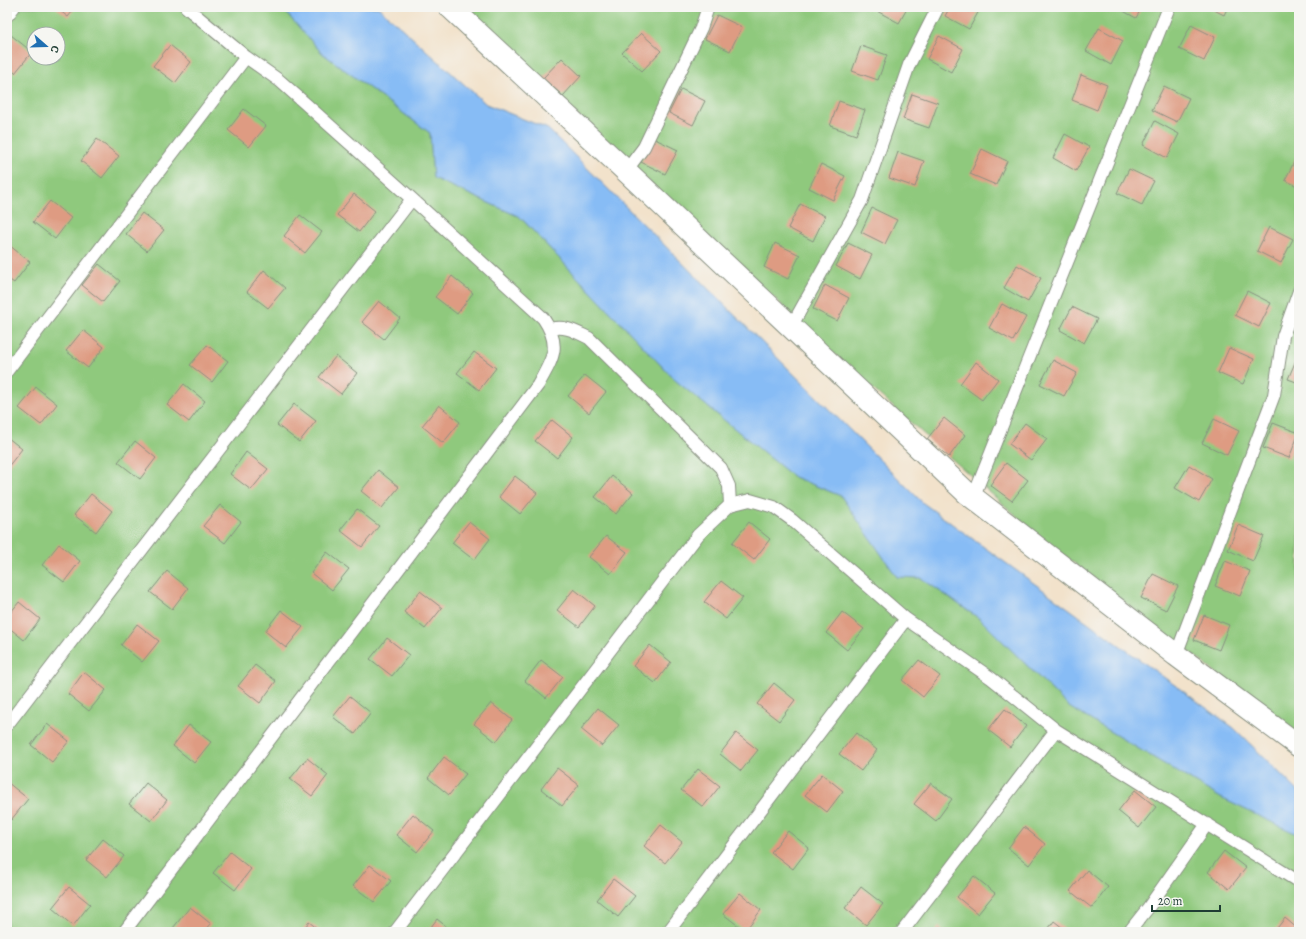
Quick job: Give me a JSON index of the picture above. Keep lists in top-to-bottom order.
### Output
{
  "scale_bar": "20 m",
  "north": "right"
}
